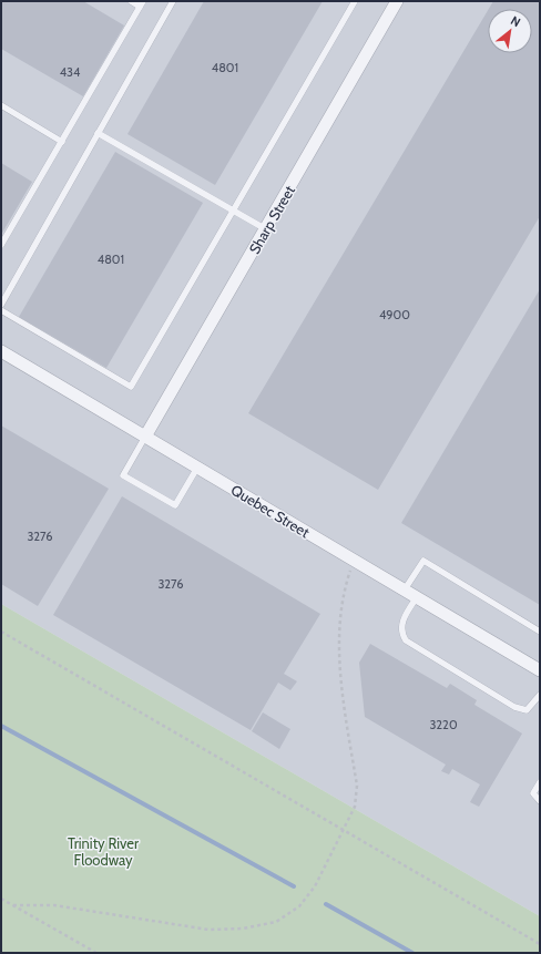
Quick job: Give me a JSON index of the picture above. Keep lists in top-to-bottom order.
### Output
{
  "streets": {
    "street": ["Sharp Street", "Quebec Street"]
  },
  "crossings": [
    ["Sharp Street", "Quebec Street"]
  ],
  "parks": ["Trinity River Floodway"],
  "house_numbers": [
    "4801",
    "434",
    "4801",
    "4900",
    "3276",
    "3276",
    "3220"
  ],
  "north": "top right"
}
